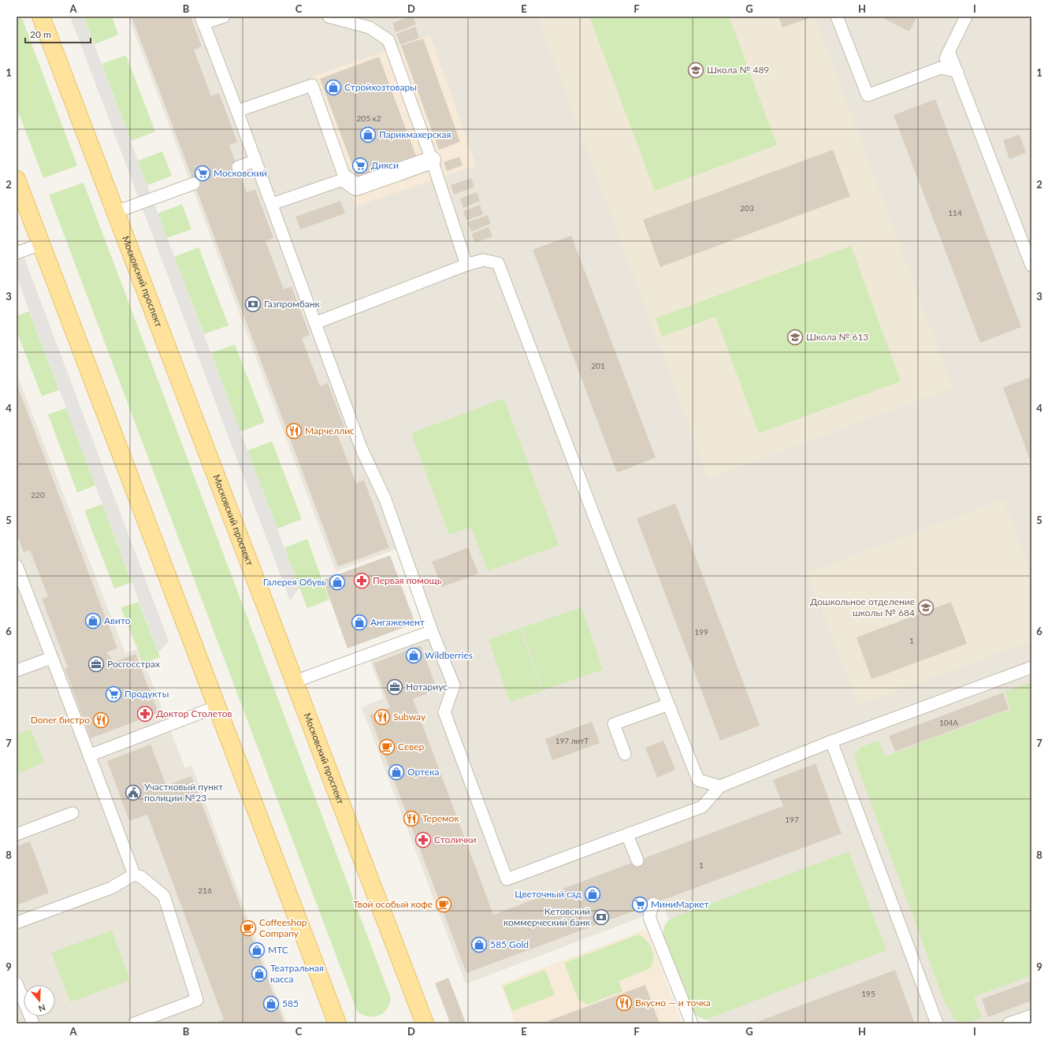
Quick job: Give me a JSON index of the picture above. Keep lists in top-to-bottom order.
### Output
{
  "streets": {
    "main road": ["Московский проспект"]
  },
  "places": {
    "school or university": ["Школа № 489", "Школа № 613", "Дошкольное отделение школы № 684"],
    "shop": [
      "Стройхозтовары",
      "Парикмахерская",
      "Галерея Обувь",
      "Авито",
      "Ангажемент",
      "Wildberries",
      "Ортека",
      "Цветочный сад",
      "585 Gold",
      "МТС",
      "Театральная касса",
      "585"
    ],
    "supermarket": [
      "Дикси",
      "Московский",
      "Продукты",
      "МиниМаркет"
    ],
    "bank": ["Газпромбанк", "Кетовский коммерческий банк"],
    "restaurant": [
      "Марчеллис",
      "Subway",
      "Doner бистро",
      "Теремок",
      "Вкусно — и точка"
    ],
    "pharmacy": ["Первая помощь", "Доктор Столетов", "Столички"],
    "office": ["Росгосстрах", "Нотариус"],
    "cafe": ["Север", "Твой особый кофе", "Coffeeshop Company"],
    "public building": ["Участковый пункт полиции №23"]
  },
  "house_numbers": [
    "205 к2",
    "203",
    "114",
    "201",
    "220",
    "199",
    "1",
    "104А",
    "197 литТ",
    "197",
    "1",
    "216",
    "195"
  ],
  "scale_bar": "20 m",
  "north": "bottom",
  "grid": {
    "columns": [
      "A",
      "B",
      "C",
      "D",
      "E",
      "F",
      "G",
      "H",
      "I"
    ],
    "rows": [
      "1",
      "2",
      "3",
      "4",
      "5",
      "6",
      "7",
      "8",
      "9"
    ]
  }
}
